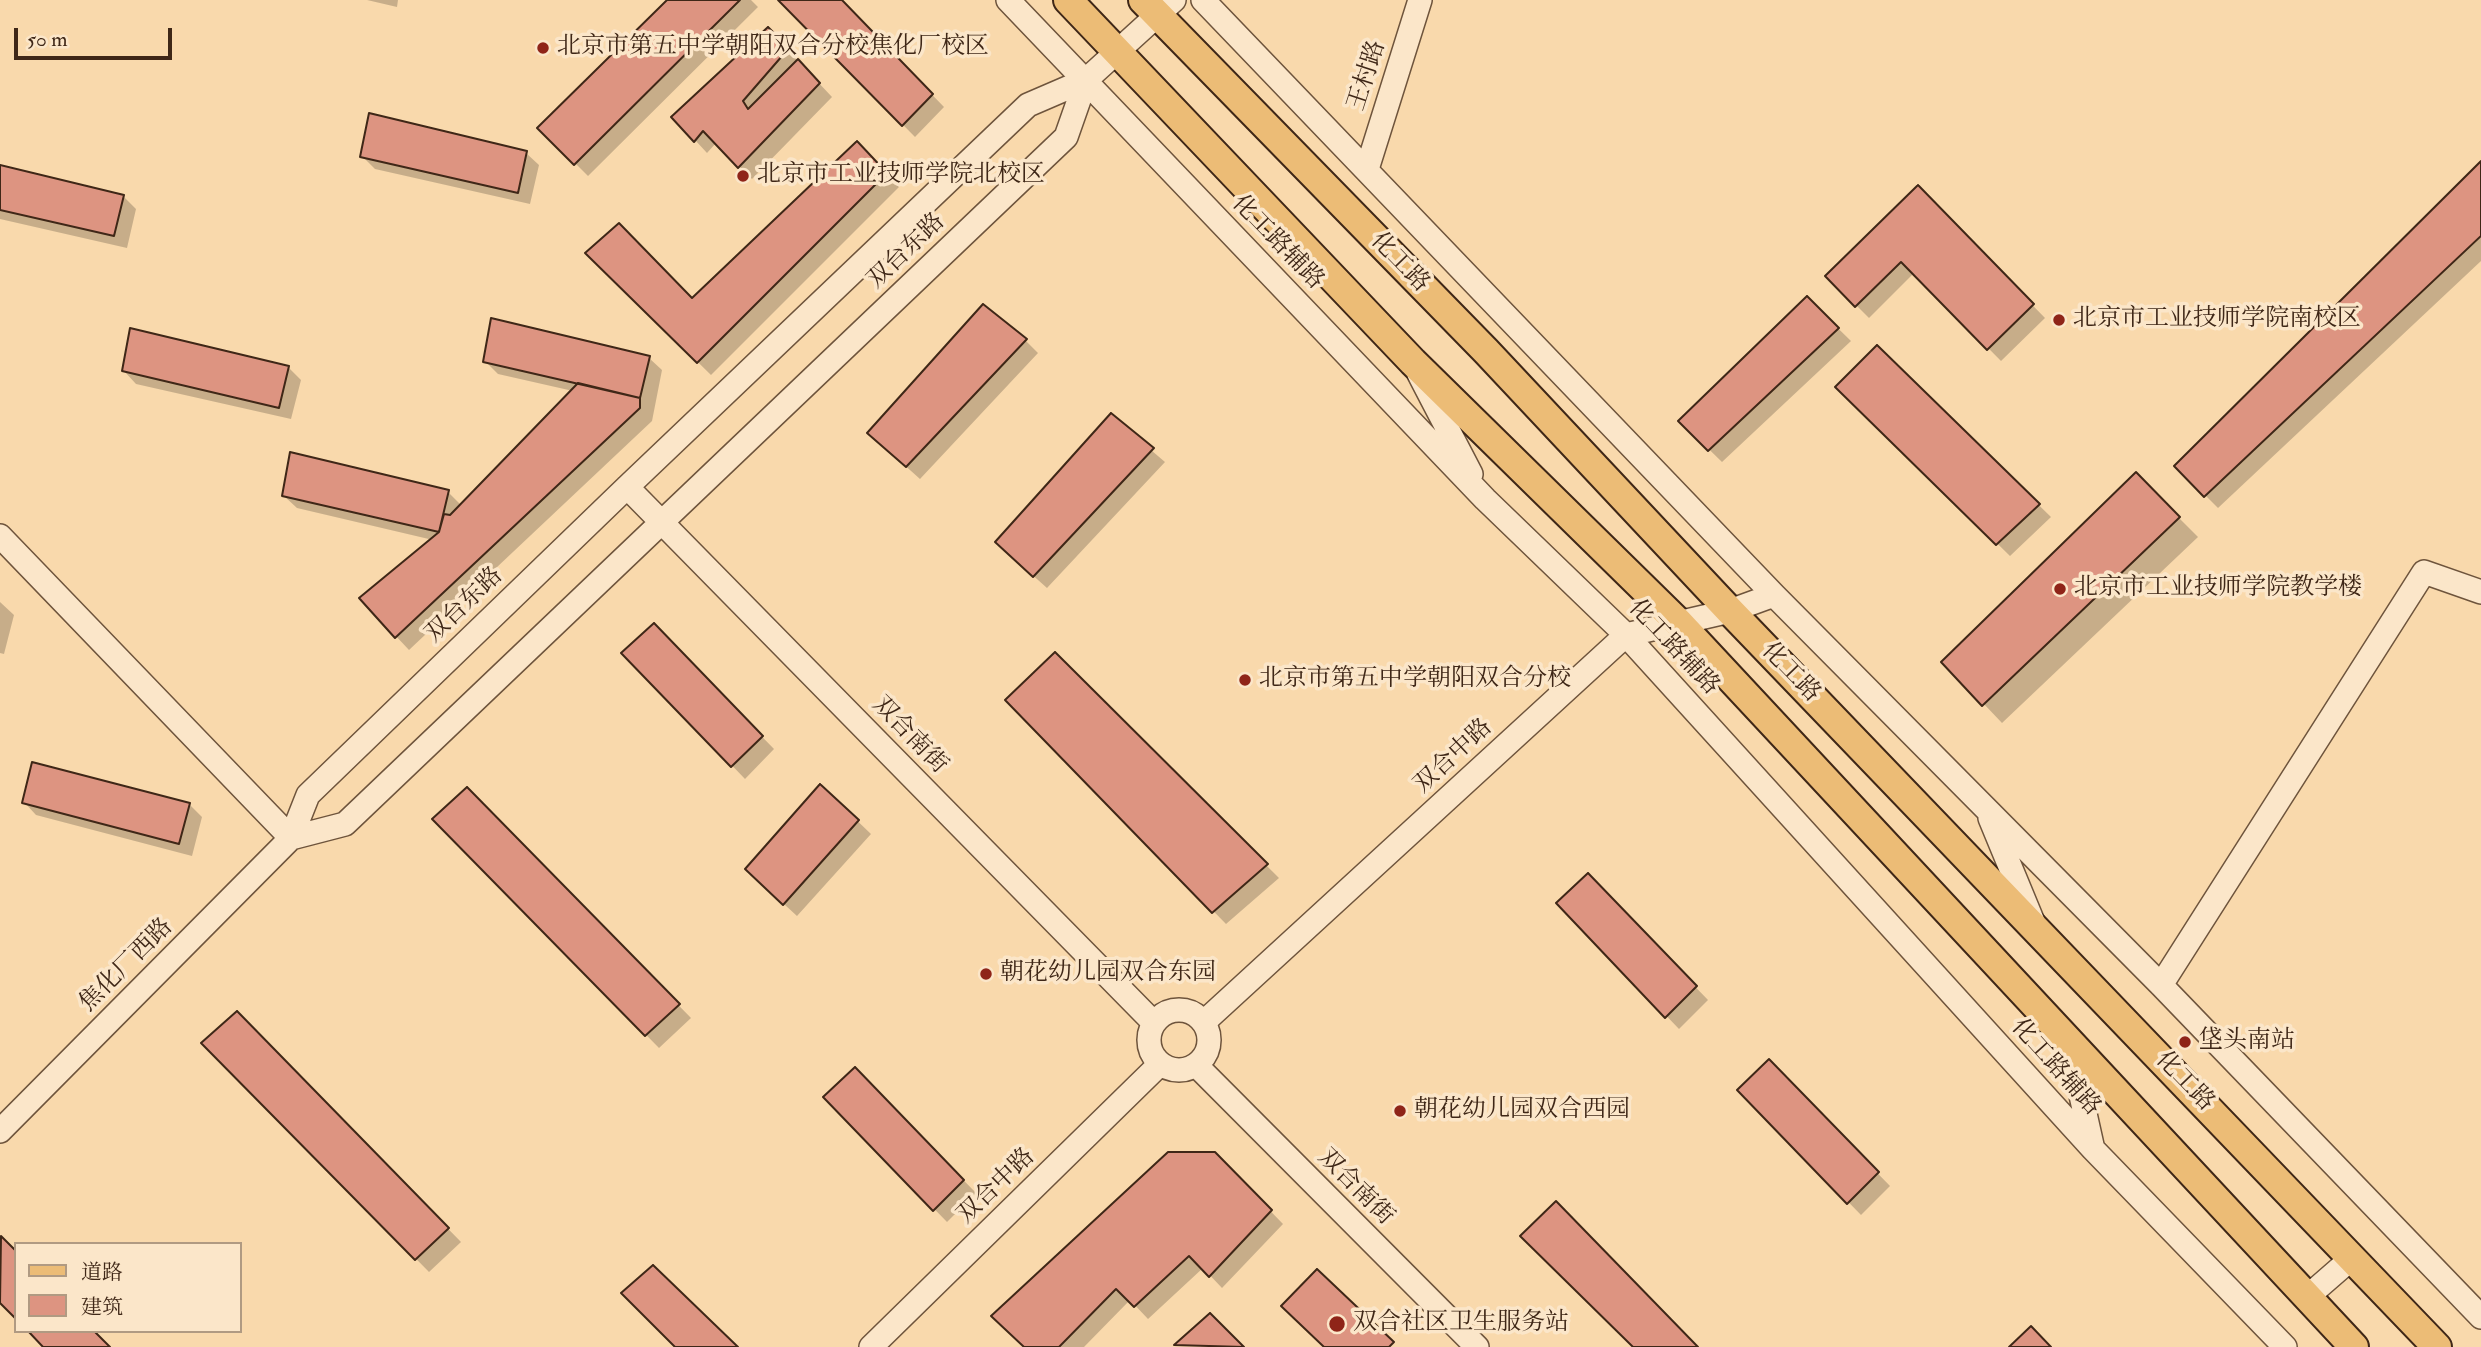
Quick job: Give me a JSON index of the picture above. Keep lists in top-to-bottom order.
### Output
{
  "streets": {
    "main road": ["化工路"],
    "street": [
      "王村路",
      "化工路辅路",
      "双台东路",
      "双合南街",
      "双合中路",
      "焦化厂西路"
    ]
  },
  "crossings": [
    ["化工路辅路", "双台东路"],
    ["化工路辅路", "双合中路"],
    ["双台东路", "双合南街"],
    ["双台东路", "焦化厂西路"],
    ["化工路", "双合中路"],
    ["双合南街", "双合中路"]
  ],
  "places": [
    "北京市第五中学朝阳双合分校焦化厂校区",
    "北京市工业技师学院北校区",
    "北京市工业技师学院南校区",
    "北京市工业技师学院教学楼",
    "北京市第五中学朝阳双合分校",
    "朝花幼儿园双合东园",
    "垡头南站",
    "朝花幼儿园双合西园",
    "双合社区卫生服务站"
  ],
  "legend": ["道路", "建筑"],
  "scale_bar": "50 m"
}
